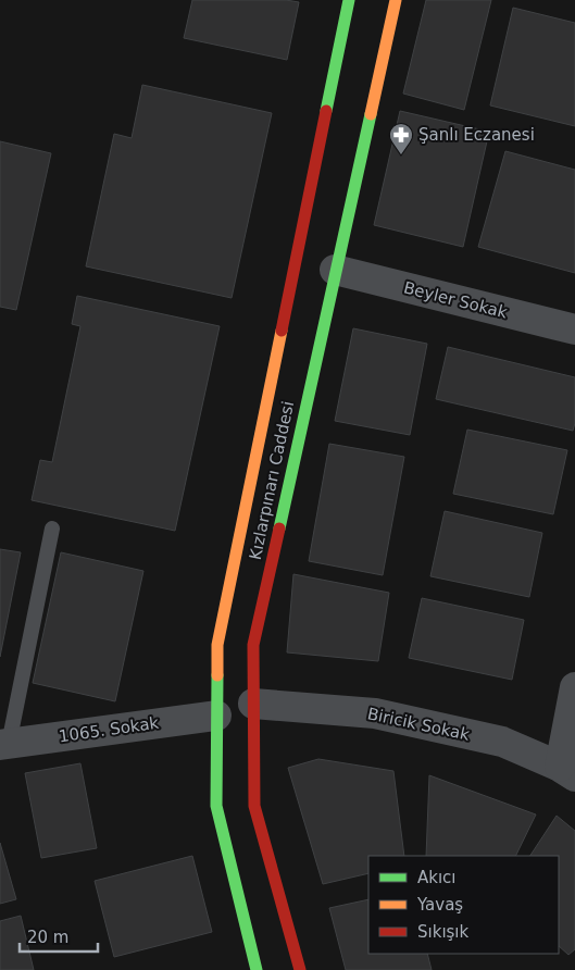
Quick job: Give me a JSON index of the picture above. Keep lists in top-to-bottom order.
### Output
{
  "streets": {
    "main road": ["Kızlarpınarı Caddesi"],
    "street": ["Beyler Sokak", "Biricik Sokak", "1065. Sokak"]
  },
  "crossings": [
    ["Beyler Sokak", "Kızlarpınarı Caddesi"],
    ["Kızlarpınarı Caddesi", "Biricik Sokak"],
    ["Kızlarpınarı Caddesi", "1065. Sokak"]
  ],
  "places": {
    "pharmacy": ["Şanlı Eczanesi"]
  },
  "legend": ["Akıcı", "Yavaş", "Sıkışık"],
  "scale_bar": "20 m"
}
